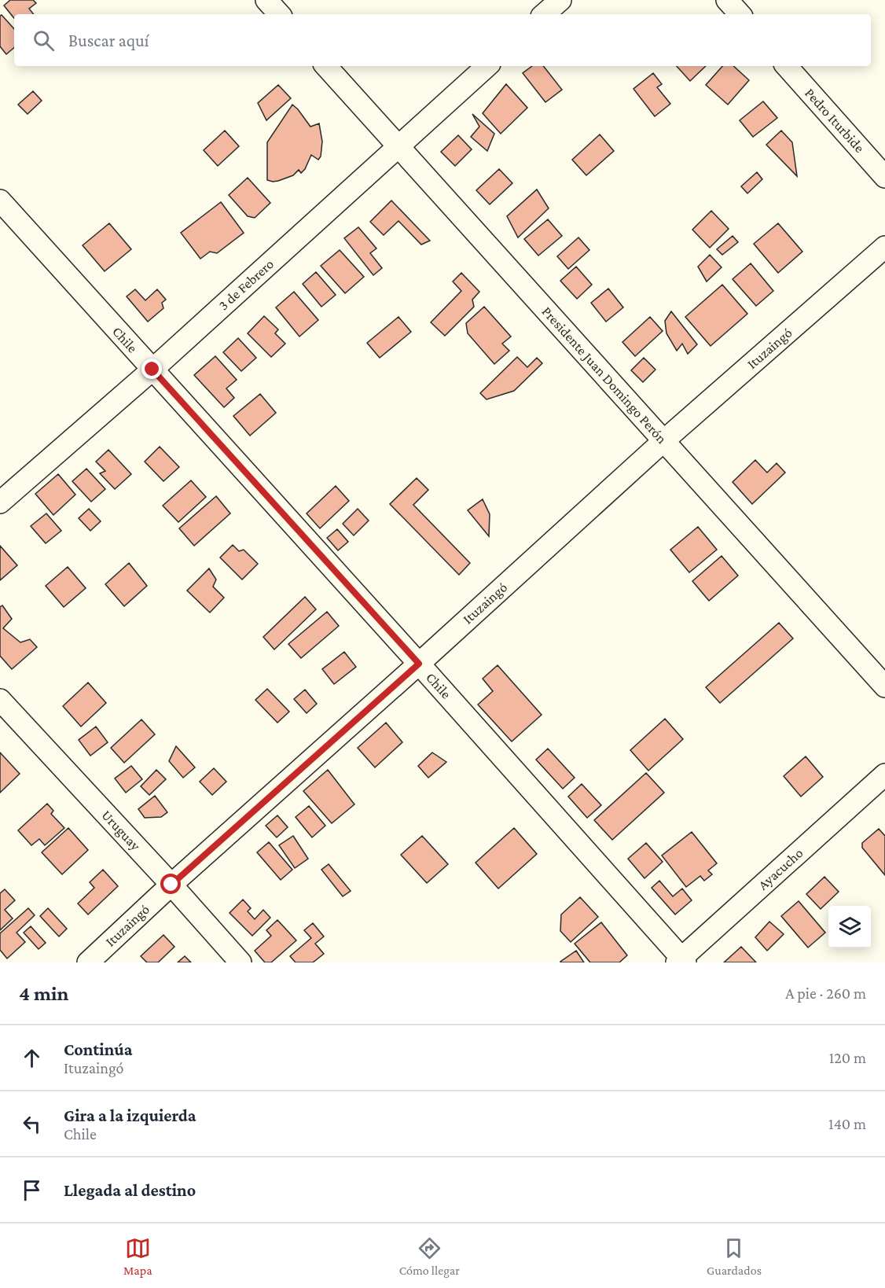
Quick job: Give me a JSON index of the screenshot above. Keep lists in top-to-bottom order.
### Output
{
  "streets": {
    "street": [
      "Pedro Iturbide",
      "3 de Febrero",
      "Chile",
      "Ituzaingó",
      "Presidente Juan Domingo Perón",
      "Uruguay",
      "Ayacucho"
    ]
  },
  "crossings": [
    ["3 de Febrero", "Chile"],
    ["3 de Febrero", "Presidente Juan Domingo Perón"],
    ["Chile", "Ituzaingó"],
    ["Chile", "Ayacucho"],
    ["Ituzaingó", "Presidente Juan Domingo Perón"],
    ["Ituzaingó", "Uruguay"]
  ],
  "page": {
    "search": "Buscar aquí",
    "heading": ["4 min", "A pie · 260 m"],
    "list": [
      ["Continúa", "Ituzaingó", "120 m"],
      ["Gira a la izquierda", "Chile", "140 m"],
      "Llegada al destino"
    ],
    "nav": ["Mapa", "Cómo llegar", "Guardados"]
  }
}
